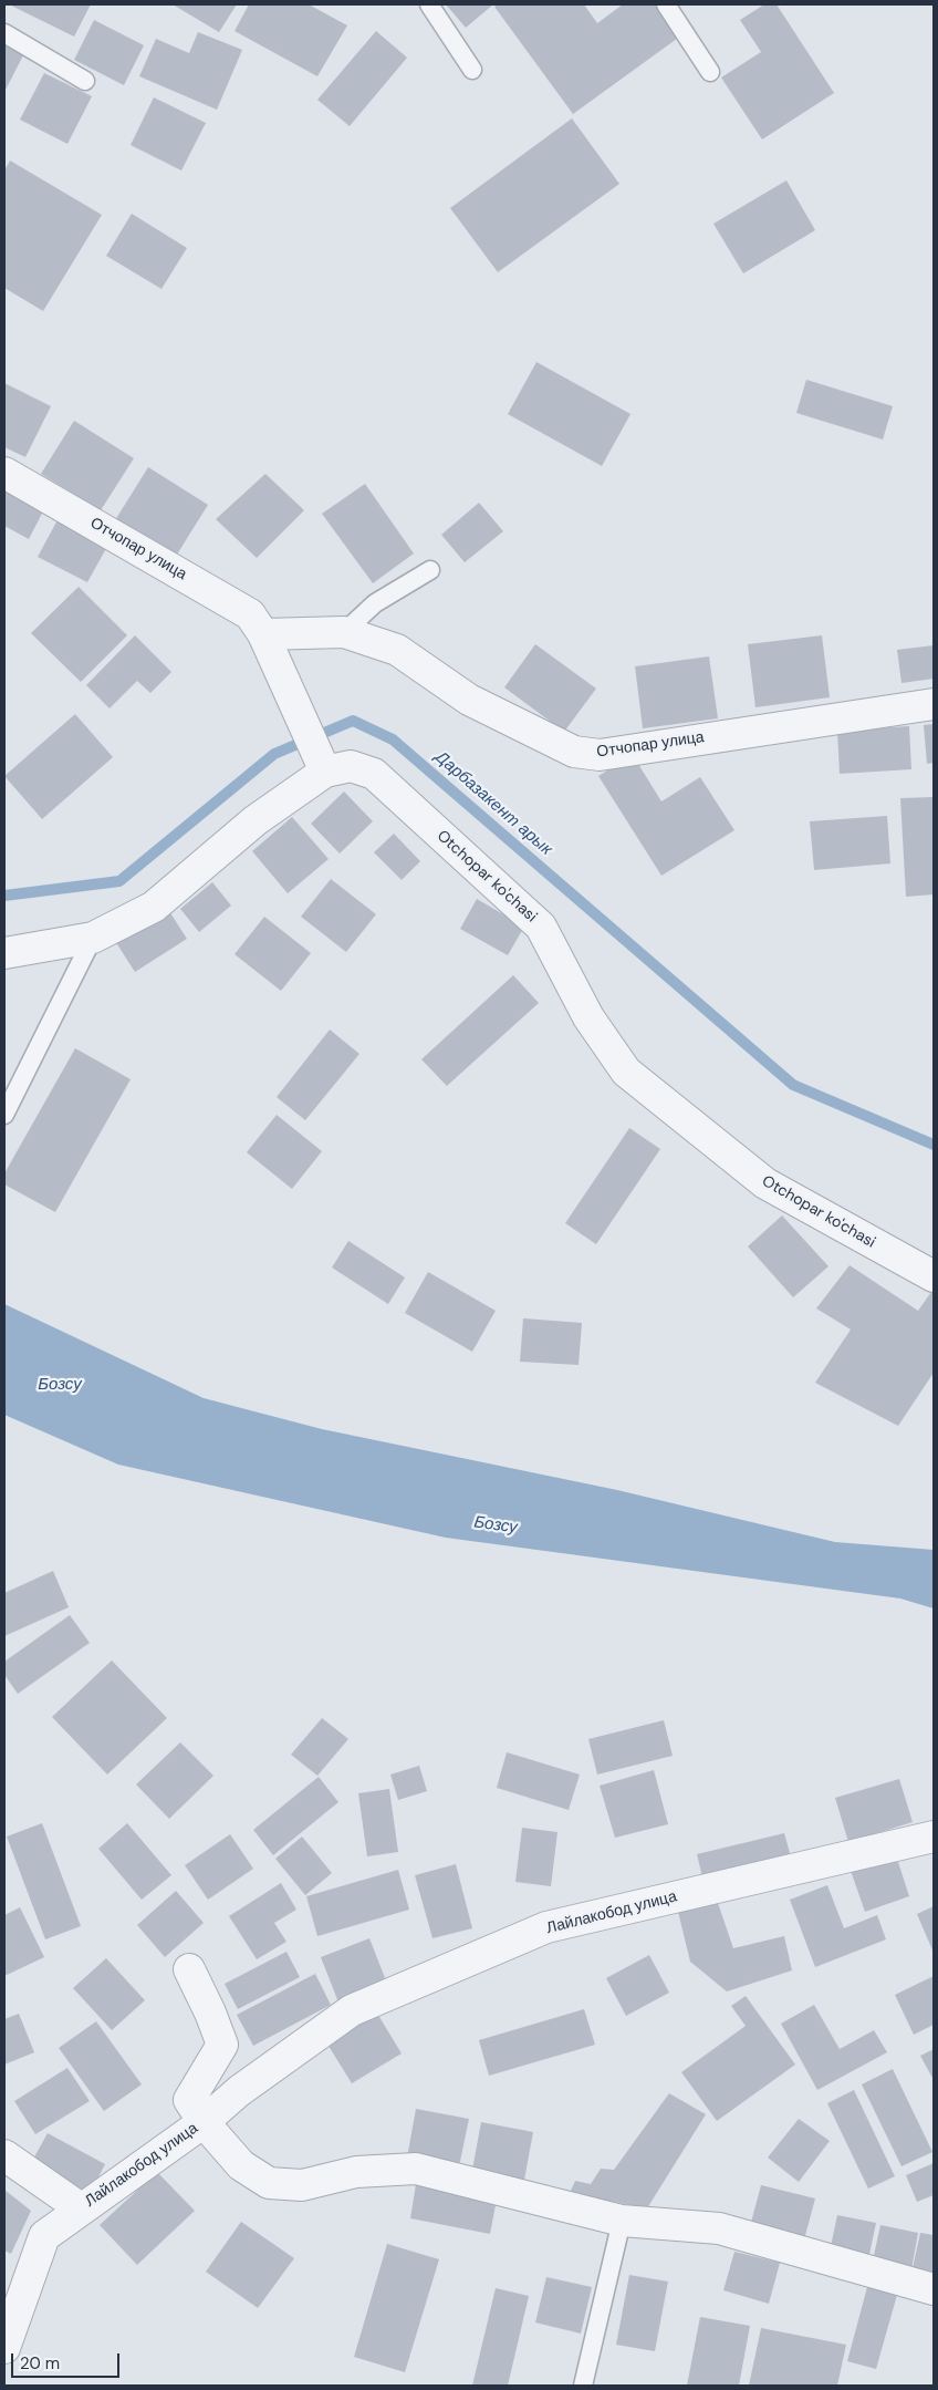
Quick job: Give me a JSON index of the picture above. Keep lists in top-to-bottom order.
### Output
{
  "streets": {
    "street": ["Отчопар улица", "Otchopar ko'chasi", "Лайлакобод улица"]
  },
  "crossings": [
    ["Отчопар улица", "Otchopar ko'chasi"]
  ],
  "water": ["Дарбазакент арык", "Бозсу"],
  "scale_bar": "20 m"
}
